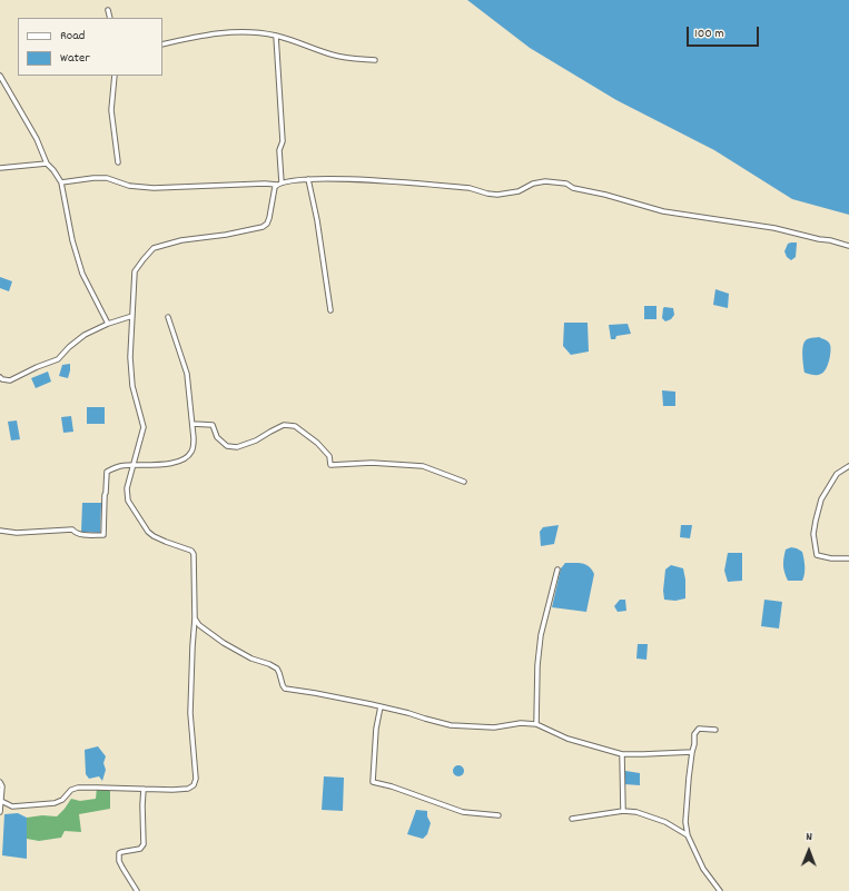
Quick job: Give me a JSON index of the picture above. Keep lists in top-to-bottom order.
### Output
{
  "legend": ["Road", "Water"],
  "scale_bar": "100 m",
  "north": "top"
}
